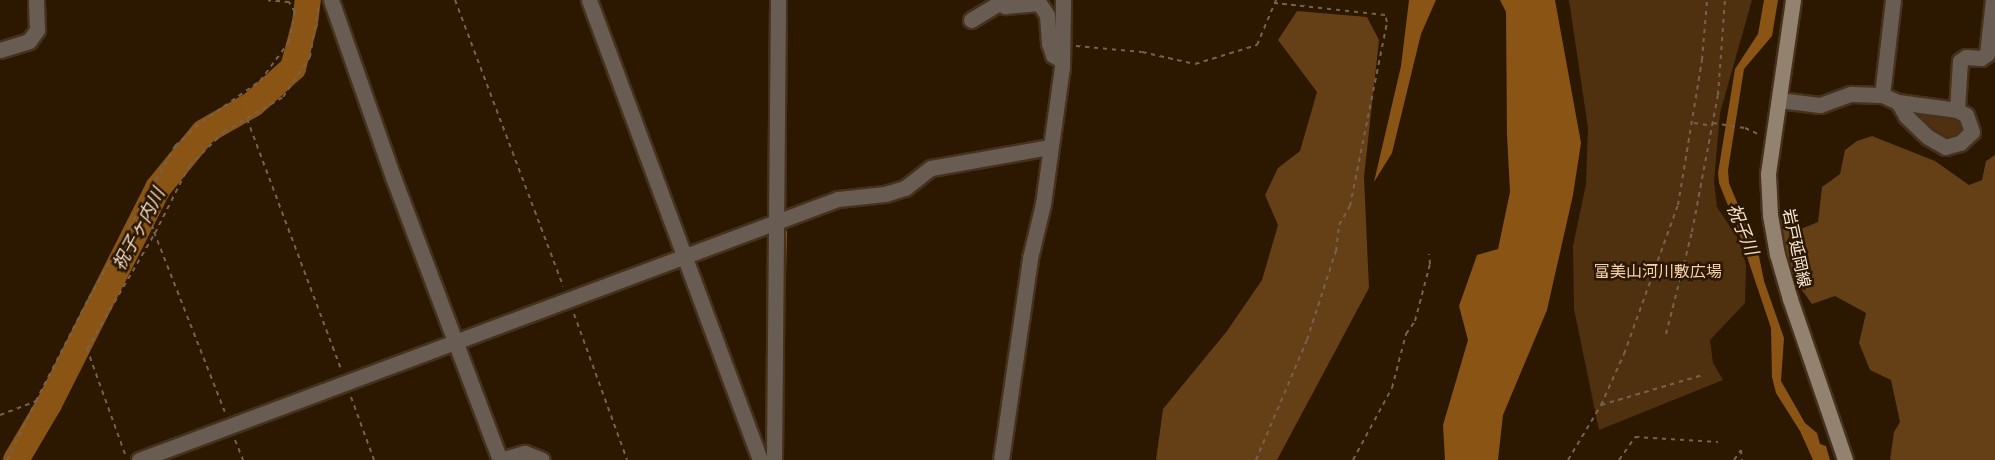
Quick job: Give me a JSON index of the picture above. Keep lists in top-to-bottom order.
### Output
{
  "streets": {
    "main road": ["岩戸延岡線"]
  },
  "water": ["祝子ヶ内川", "祝子川"],
  "parks": ["富美山河川敷広場"]
}
